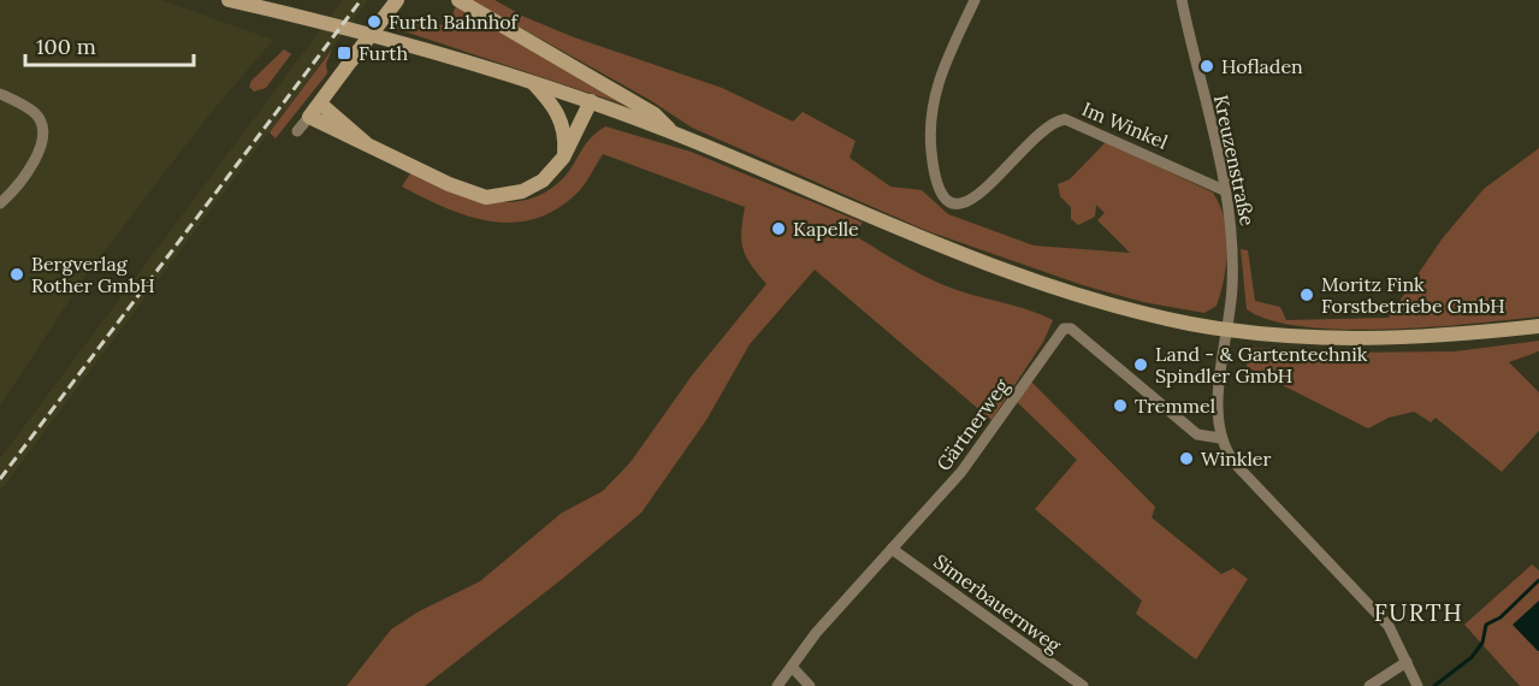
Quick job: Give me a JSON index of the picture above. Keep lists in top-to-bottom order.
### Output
{
  "streets": {
    "street": [
      "Im Winkel",
      "Kreuzenstraße",
      "Gärtnerweg",
      "Simerbauernweg"
    ]
  },
  "crossings": [
    ["Im Winkel", "Kreuzenstraße"],
    ["Kreuzenstraße", "Gärtnerweg"],
    ["Gärtnerweg", "Simerbauernweg"]
  ],
  "districts": ["FURTH"],
  "places": {
    "other": [
      "Furth Bahnhof",
      "Hofladen",
      "Kapelle",
      "Bergverlag Rother GmbH",
      "Moritz Fink Forstbetriebe GmbH",
      "Land - & Gartentechnik Spindler GmbH",
      "Tremmel",
      "Winkler"
    ],
    "transit": ["Furth"]
  },
  "scale_bar": "100 m"
}
